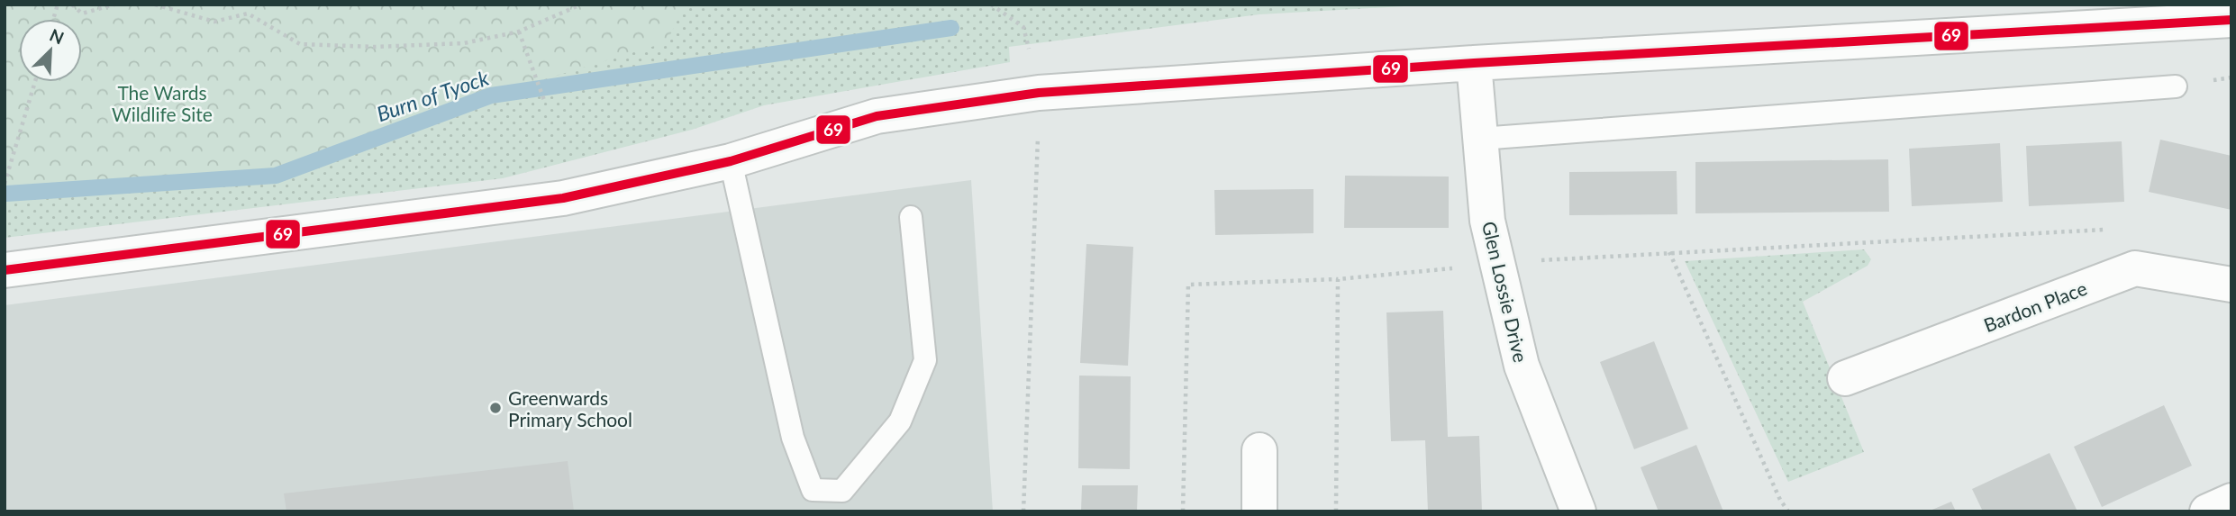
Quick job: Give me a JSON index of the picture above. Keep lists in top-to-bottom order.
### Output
{
  "streets": {
    "street": ["Glen Lossie Drive", "Bardon Place"]
  },
  "water": ["Burn of Tyock"],
  "parks": ["The Wards Wildlife Site"],
  "places": ["Greenwards Primary School"],
  "lines": ["transit line 69"],
  "north": "top right"
}
